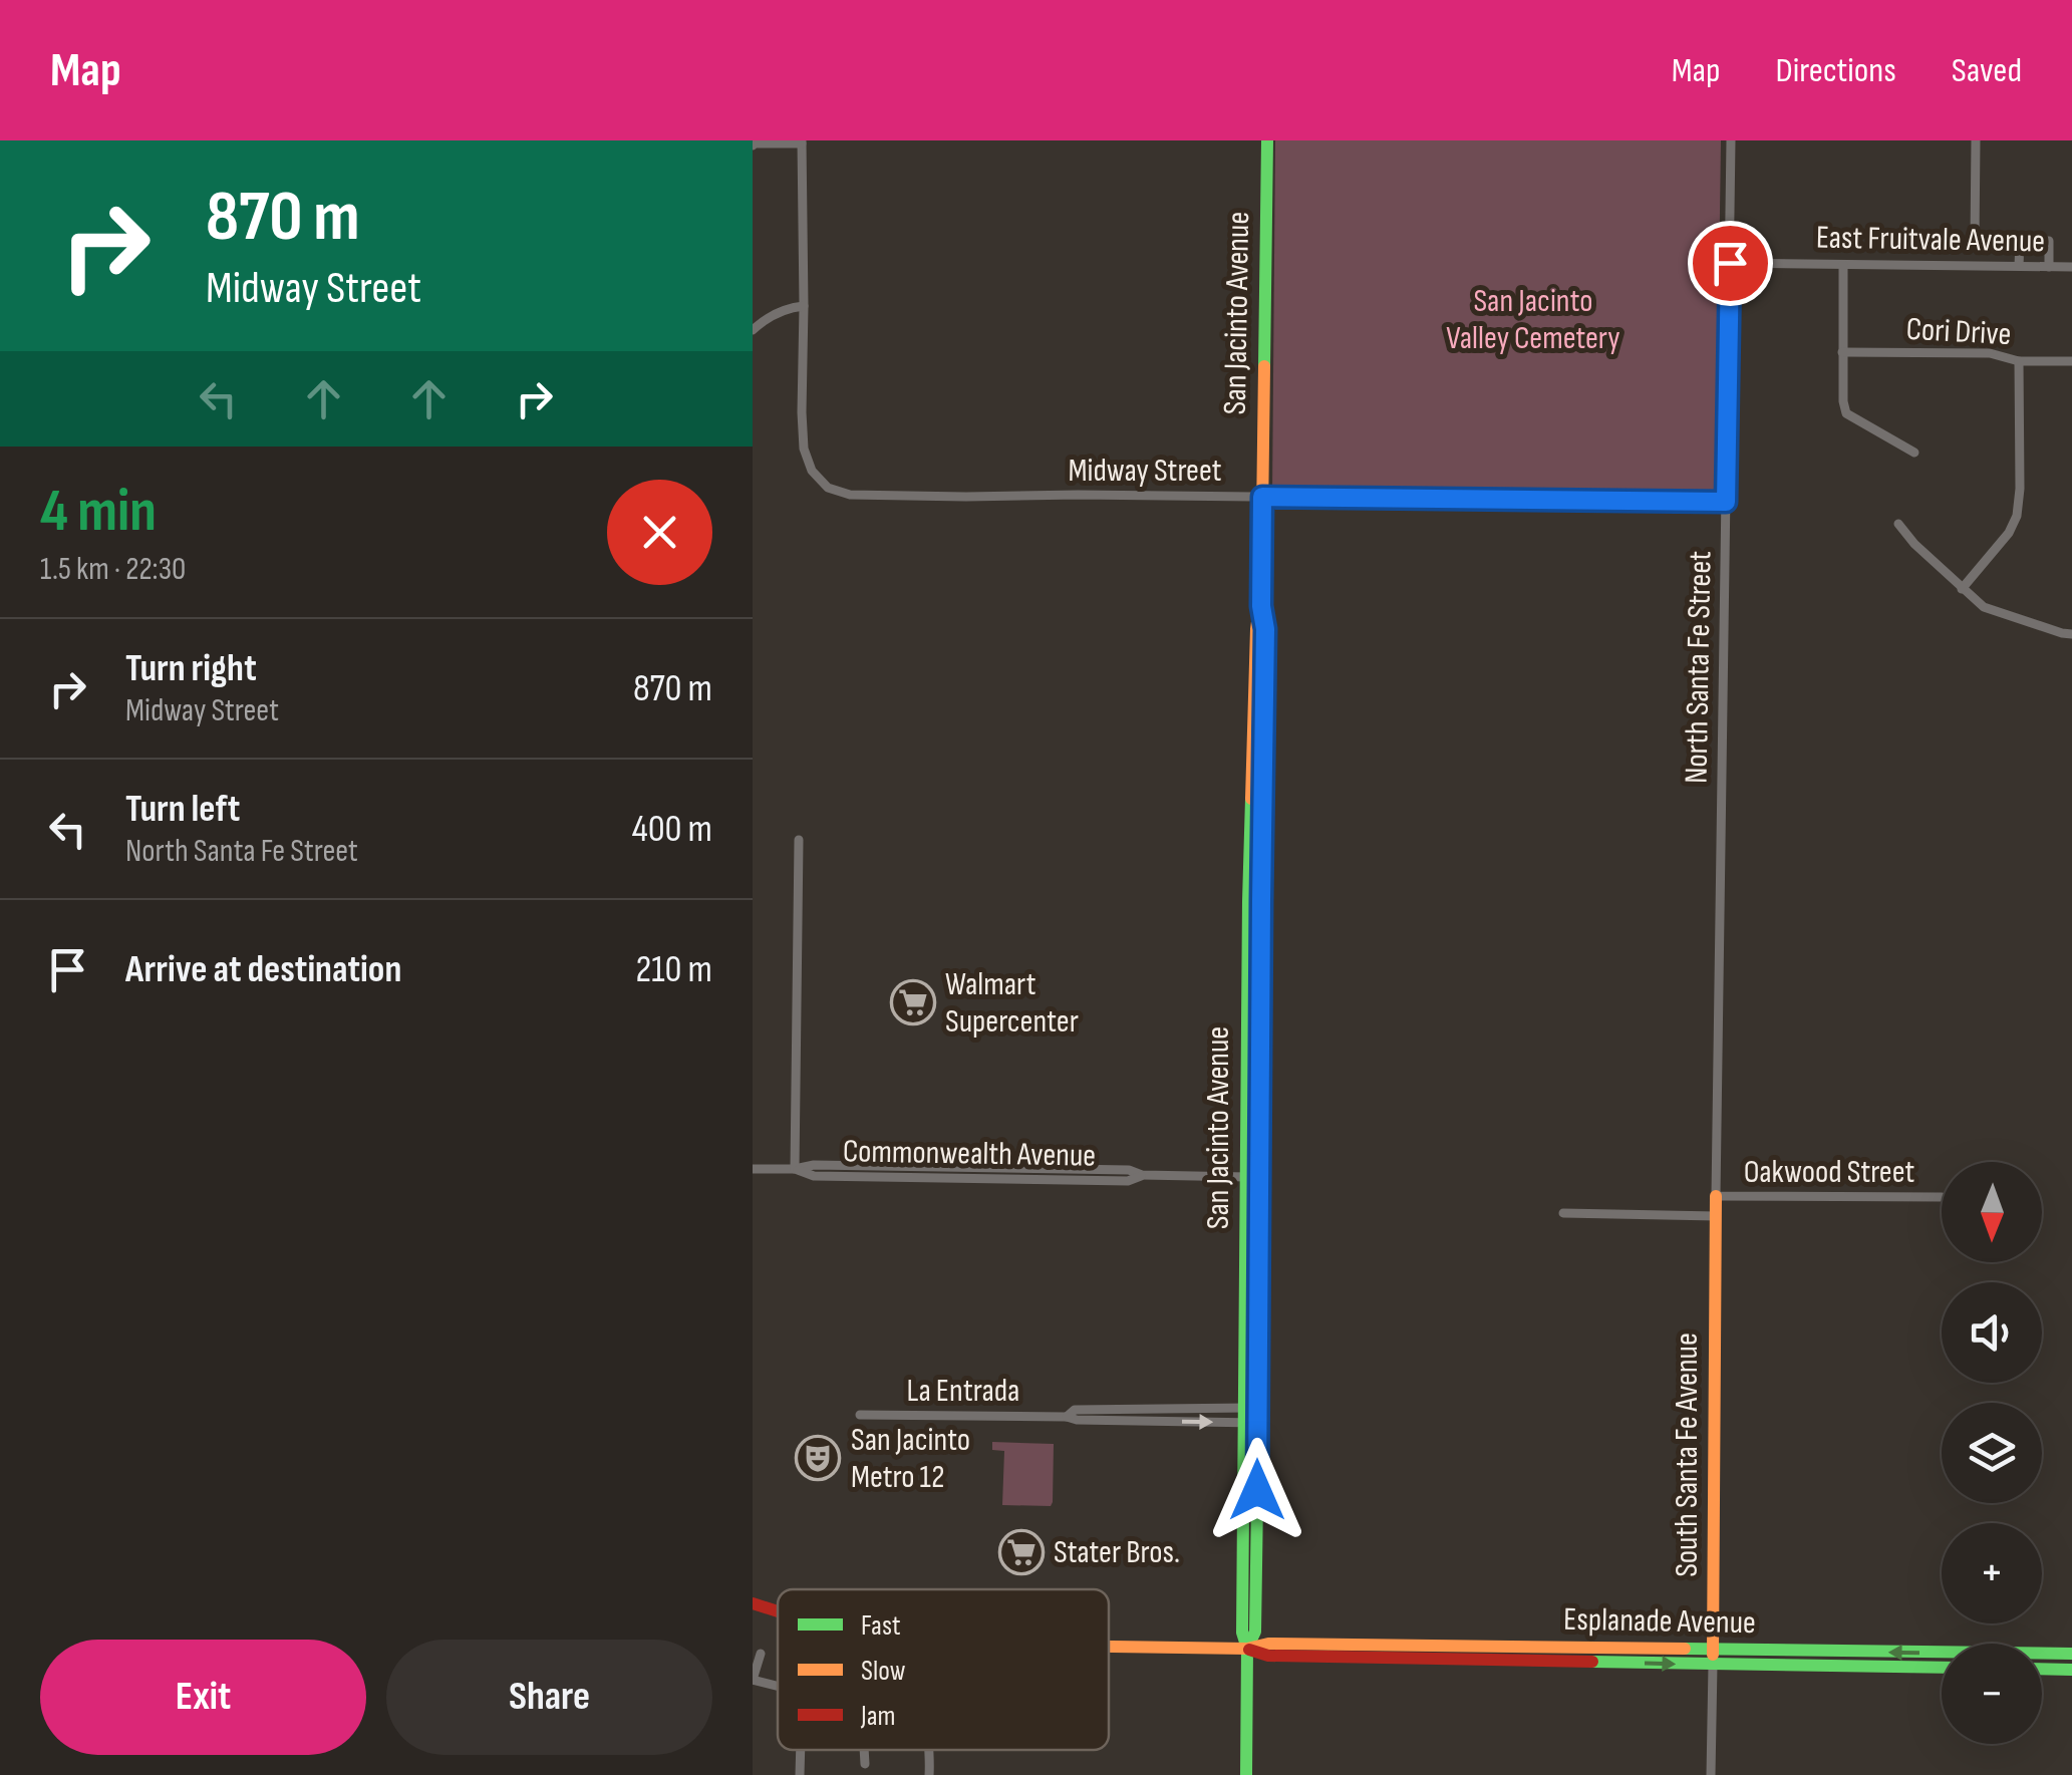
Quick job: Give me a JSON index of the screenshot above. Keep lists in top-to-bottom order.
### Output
{
  "streets": {
    "main road": ["San Jacinto Avenue", "South Santa Fe Avenue", "Esplanade Avenue"],
    "street": [
      "East Fruitvale Avenue",
      "Cori Drive",
      "Midway Street",
      "North Santa Fe Street",
      "Commonwealth Avenue",
      "Oakwood Street",
      "La Entrada"
    ]
  },
  "crossings": [
    ["East Fruitvale Avenue", "North Santa Fe Street"],
    ["San Jacinto Avenue", "Midway Street"],
    ["San Jacinto Avenue", "Commonwealth Avenue"],
    ["San Jacinto Avenue", "La Entrada"],
    ["San Jacinto Avenue", "Esplanade Avenue"],
    ["Midway Street", "North Santa Fe Street"],
    ["North Santa Fe Street", "Oakwood Street"],
    ["North Santa Fe Street", "South Santa Fe Avenue"],
    ["Oakwood Street", "South Santa Fe Avenue"],
    ["South Santa Fe Avenue", "Esplanade Avenue"]
  ],
  "parks": ["San Jacinto Valley Cemetery"],
  "places": {
    "supermarket": ["Walmart Supercenter", "Stater Bros."],
    "theatre": ["San Jacinto Metro 12"]
  },
  "legend": ["Fast", "Slow", "Jam"],
  "north": "bottom",
  "page": {
    "header": "Map",
    "nav": ["Map", "Directions", "Saved"],
    "turn": ["870 m", "Midway Street"],
    "heading": ["4 min", "1.5 km · 22:30"],
    "list": [
      {
        "name": "Turn right",
        "note": "Midway Street",
        "value": "870 m"
      },
      {
        "name": "Turn left",
        "note": "North Santa Fe Street",
        "value": "400 m"
      },
      {
        "name": "Arrive at destination",
        "value": "210 m"
      }
    ],
    "map_buttons": ["+", "−"],
    "buttons": ["Exit", "Share"]
  }
}
